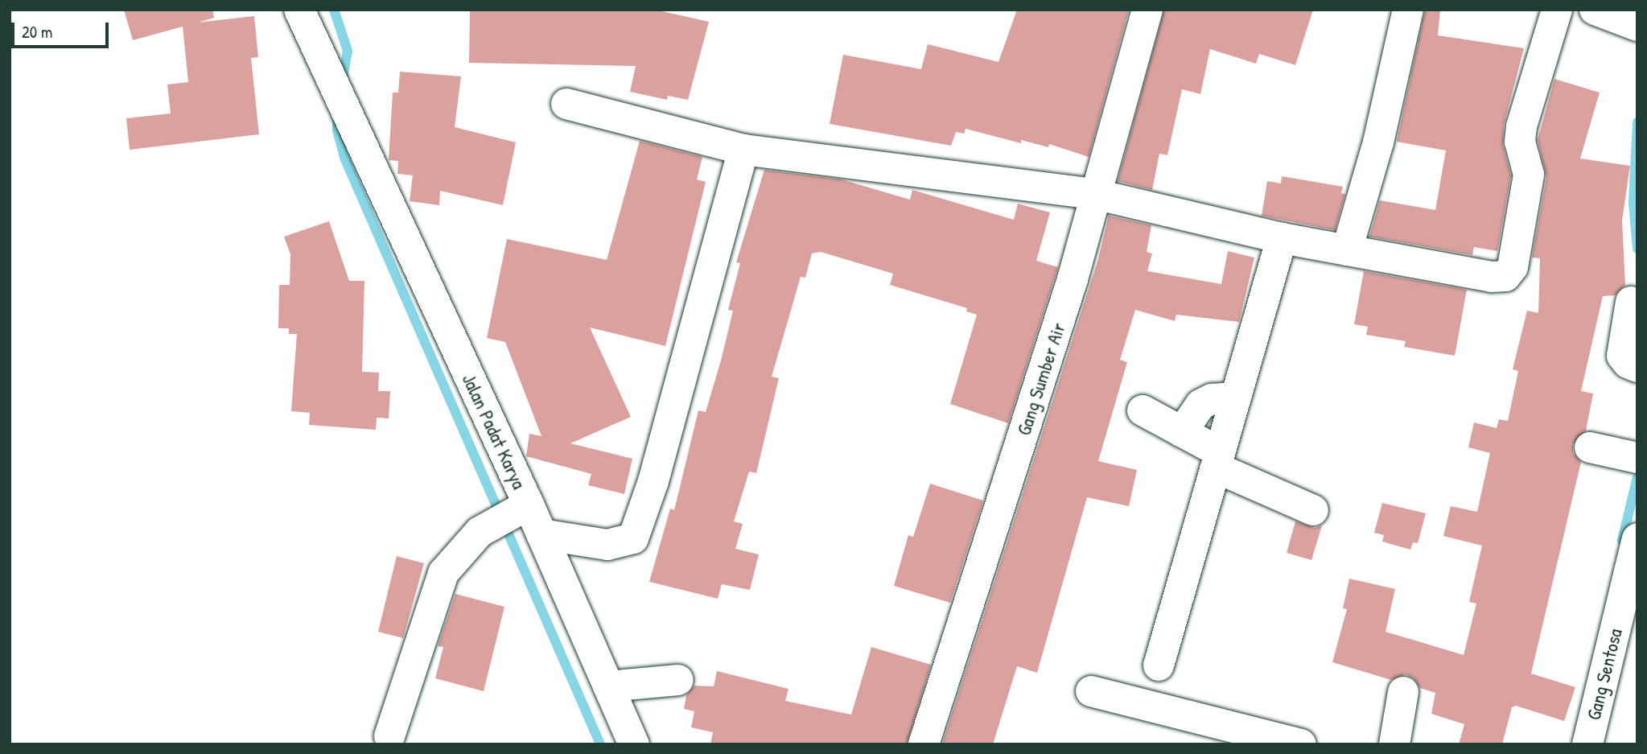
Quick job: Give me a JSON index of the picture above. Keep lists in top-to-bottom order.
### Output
{
  "streets": {
    "street": ["Gang Sumber Air", "Jalan Padat Karya", "Gang Sentosa"]
  },
  "scale_bar": "20 m"
}
